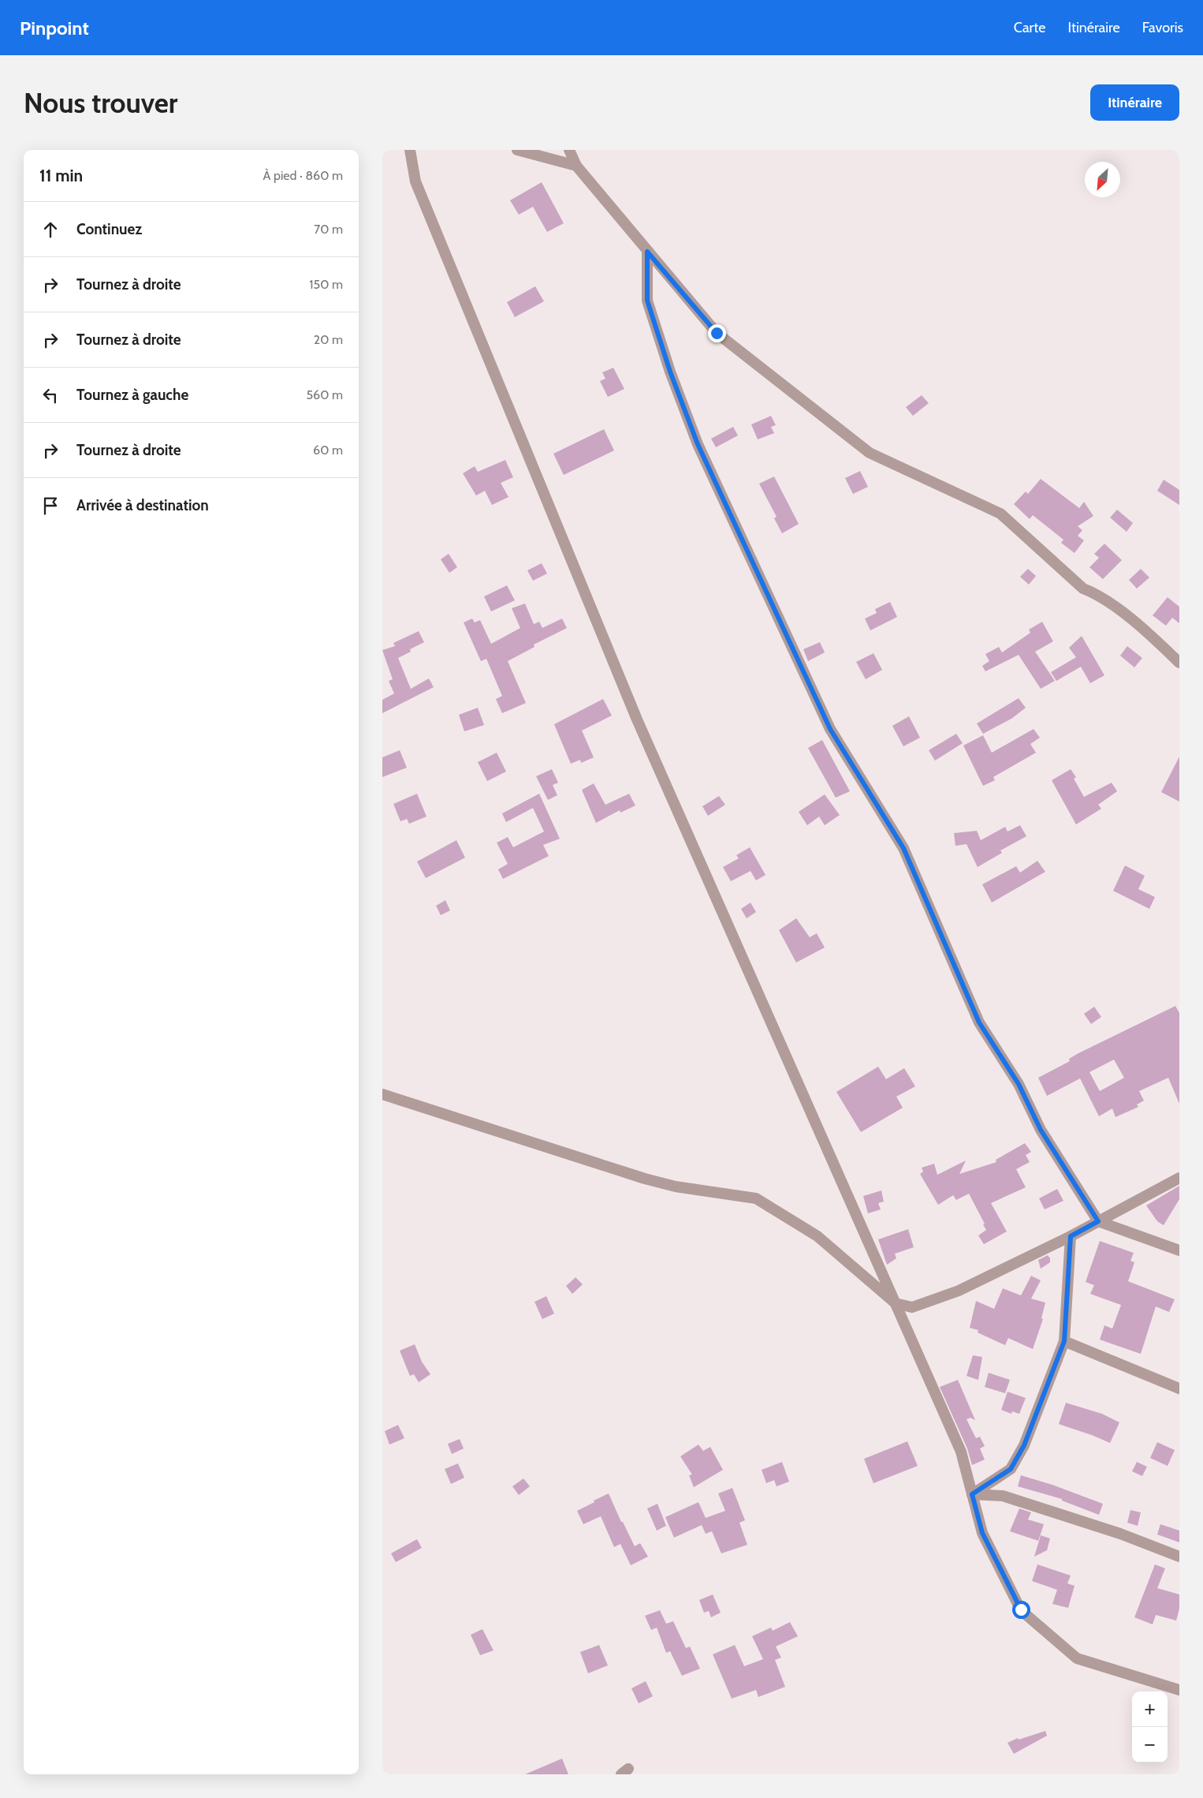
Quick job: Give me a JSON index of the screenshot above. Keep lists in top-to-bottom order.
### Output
{
  "north": "bottom left",
  "page": {
    "header": "Pinpoint",
    "nav": ["Carte", "Itinéraire", "Favoris"],
    "buttons": "Itinéraire",
    "title": "Nous trouver",
    "heading": ["11 min", "À pied · 860 m"],
    "list": [
      ["Continuez", "70 m"],
      ["Tournez à droite", "150 m"],
      ["Tournez à droite", "20 m"],
      ["Tournez à gauche", "560 m"],
      ["Tournez à droite", "60 m"],
      "Arrivée à destination"
    ],
    "map_buttons": ["+", "−"]
  }
}
